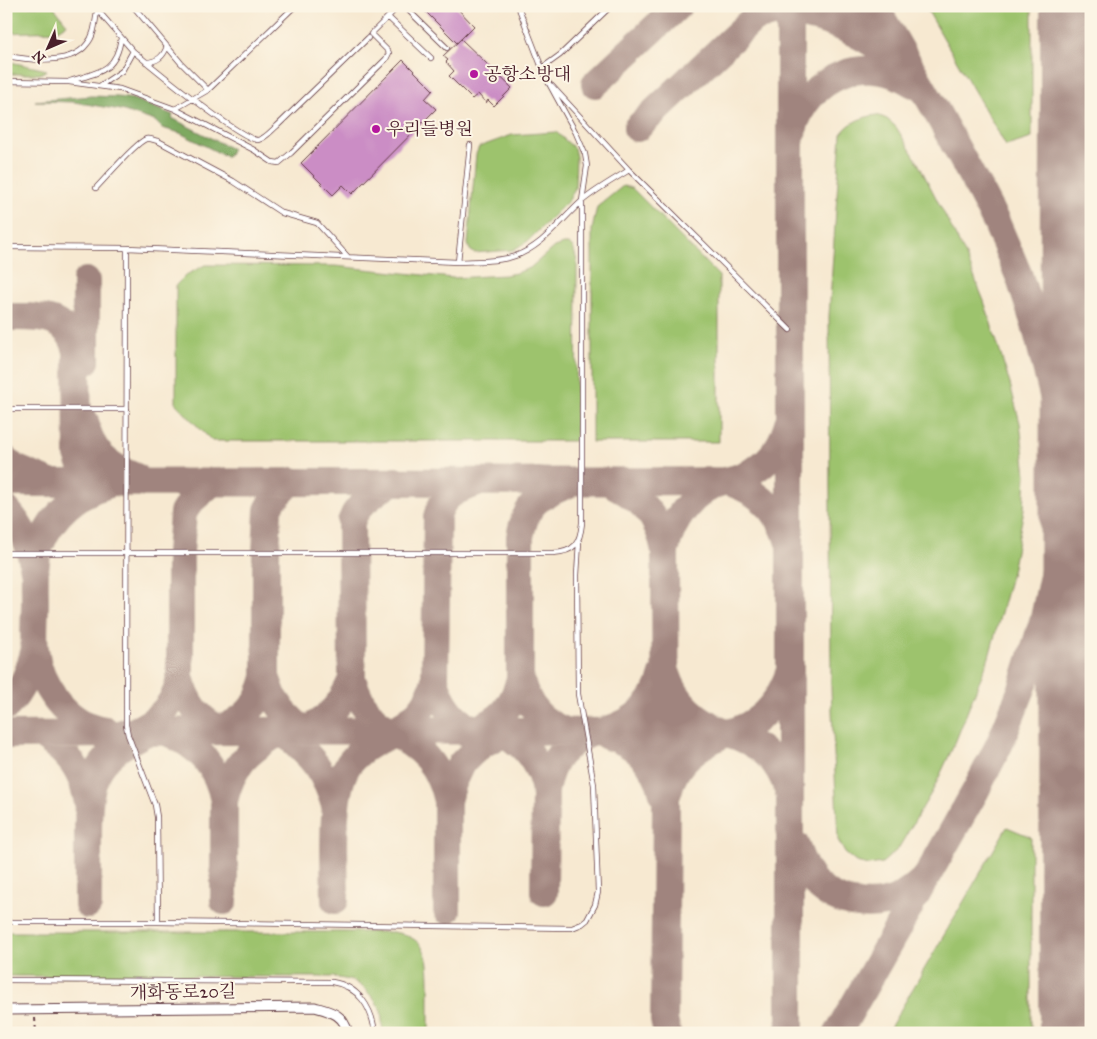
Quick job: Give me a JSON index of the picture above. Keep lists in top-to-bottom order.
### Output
{
  "streets": {
    "street": ["개화동로20길"]
  },
  "places": ["공항소방대", "우리들병원"],
  "north": "bottom left"
}
